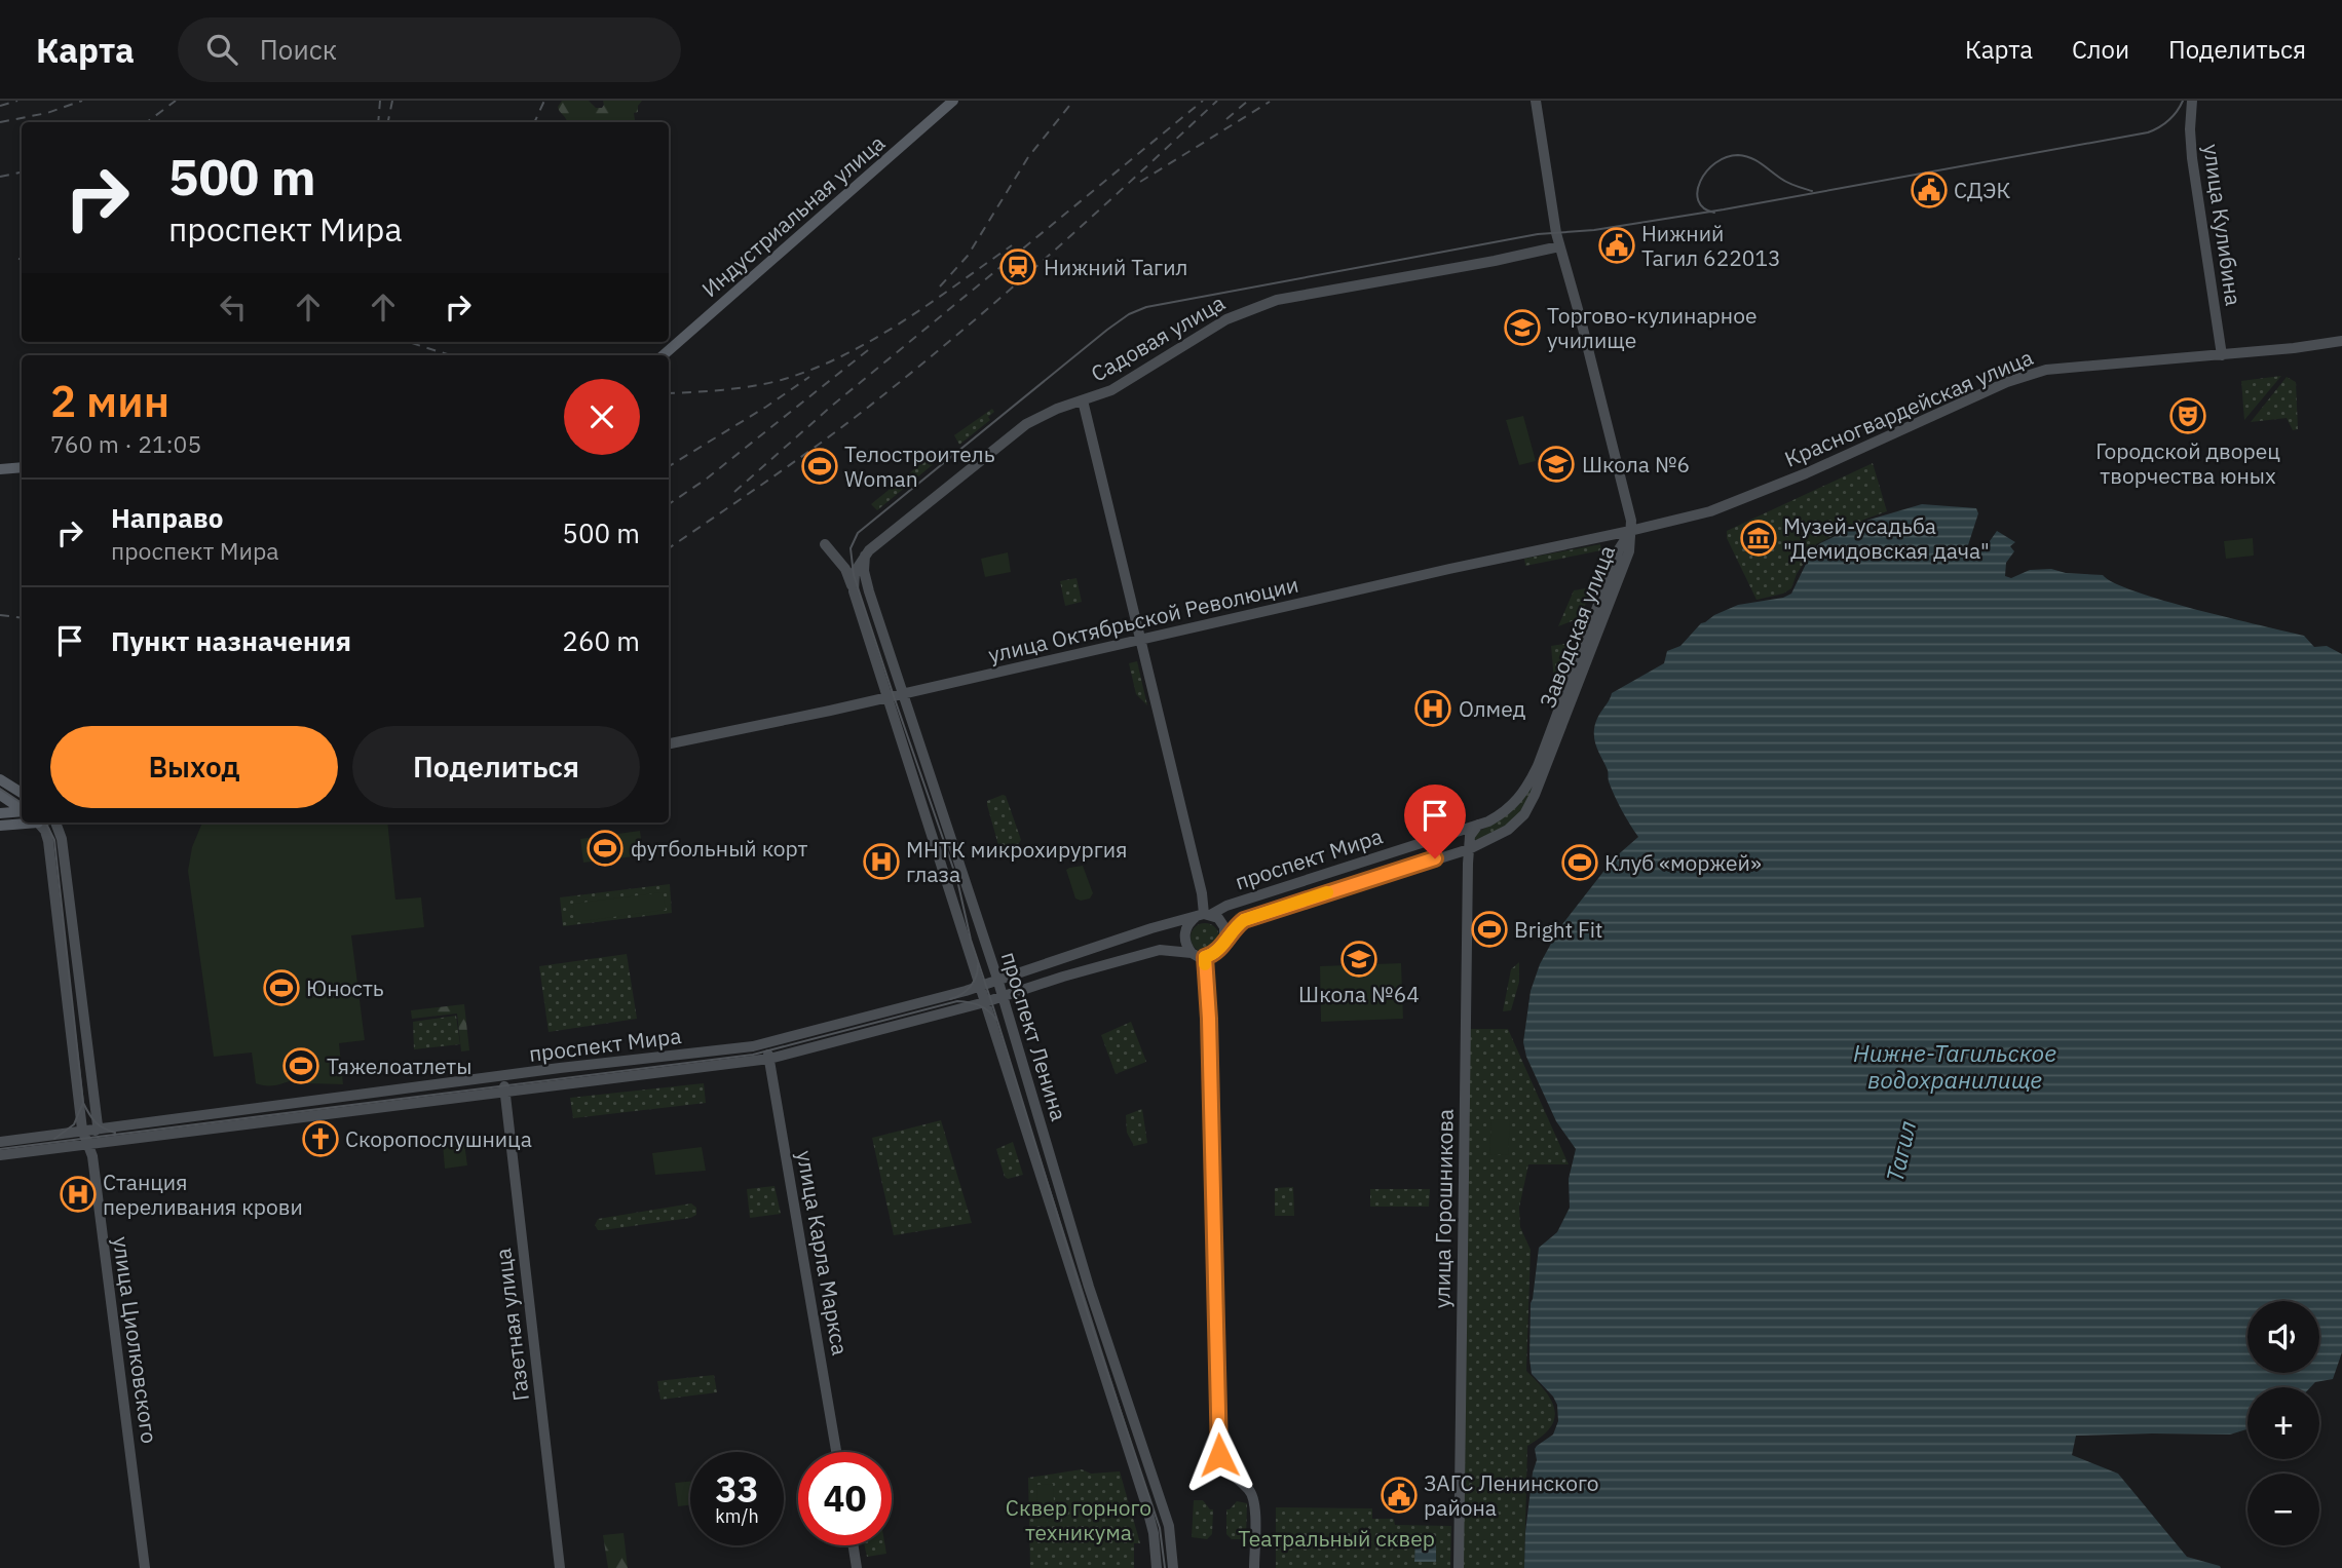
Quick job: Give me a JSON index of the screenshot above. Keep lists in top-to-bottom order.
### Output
{
  "streets": {
    "main road": [
      "Индустриальная улица",
      "улица Кулибина",
      "Садовая улица",
      "Красногвардейская улица",
      "улица Октябрьской Революции",
      "Заводская улица",
      "проспект Мира",
      "проспект Ленина",
      "улица Горошникова",
      "улица Карла Маркса",
      "Газетная улица",
      "улица Циолковского"
    ]
  },
  "crossings": [
    ["улица Кулибина", "Красногвардейская улица"],
    ["Садовая улица", "Заводская улица"],
    ["Садовая улица", "проспект Ленина"],
    ["Красногвардейская улица", "улица Октябрьской Революции"],
    ["Красногвардейская улица", "Заводская улица"],
    ["улица Октябрьской Революции", "Заводская улица"],
    ["улица Октябрьской Революции", "проспект Ленина"],
    ["Заводская улица", "проспект Мира"],
    ["проспект Мира", "проспект Ленина"],
    ["проспект Мира", "улица Горошникова"],
    ["проспект Мира", "улица Карла Маркса"],
    ["проспект Мира", "Газетная улица"],
    ["проспект Мира", "улица Циолковского"]
  ],
  "water": ["Нижне-Тагильское водохранилище", "Тагил"],
  "parks": ["Сквер горного техникума", "Театральный сквер"],
  "places": {
    "public building": ["СДЭК", "Нижний Тагил 622013", "ЗАГС Ленинского района"],
    "station": ["Нижний Тагил"],
    "school or university": ["Торгово-кулинарное училище", "Школа №6", "Школа №64"],
    "theatre": ["Городской дворец творчества юных"],
    "sports": [
      "Телостроитель Woman",
      "футбольный корт",
      "Клуб «моржей»",
      "Bright Fit",
      "Юность",
      "Тяжелоатлеты"
    ],
    "museum": ["Музей-усадьба \"Демидовская дача\""],
    "hospital": ["Олмед", "МНТК микрохирургия глаза", "Станция переливания крови"],
    "church": ["Скоропослушница"]
  },
  "page": {
    "header": "Карта",
    "search": "Поиск",
    "nav": ["Карта", "Слои", "Поделиться"],
    "turn": ["500 m", "проспект Мира"],
    "heading": ["2 мин", "760 m · 21:05"],
    "list": [
      {
        "name": "Направо",
        "note": "проспект Мира",
        "value": "500 m"
      },
      {
        "name": "Пункт назначения",
        "value": "260 m"
      }
    ],
    "buttons": ["Выход", "Поделиться"],
    "map_buttons": ["+", "−"],
    "speed": "33 km/h",
    "limit": "40"
  }
}
